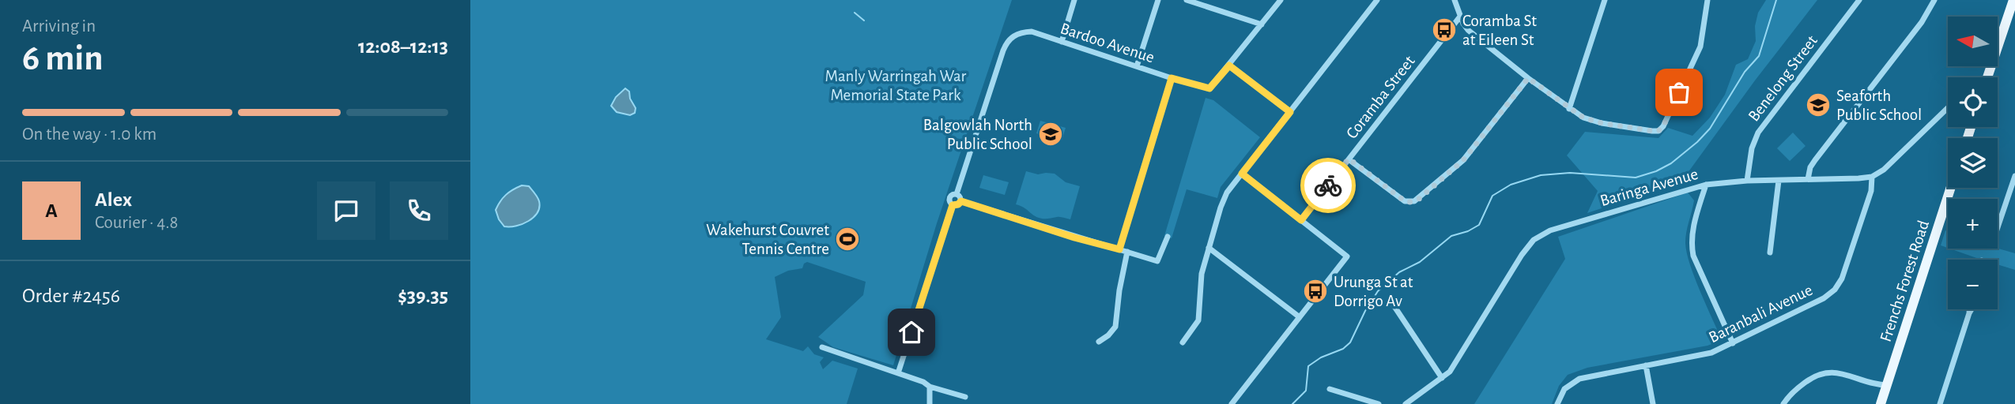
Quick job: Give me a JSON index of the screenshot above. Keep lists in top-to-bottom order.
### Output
{
  "streets": {
    "main road": ["Frenchs Forest Road"],
    "street": [
      "Bardoo Avenue",
      "Benelong Street",
      "Coramba Street",
      "Baringa Avenue",
      "Baranbali Avenue"
    ]
  },
  "crossings": [
    ["Benelong Street", "Baringa Avenue"],
    ["Baringa Avenue", "Baranbali Avenue"]
  ],
  "parks": ["Manly Warringah War Memorial State Park"],
  "places": {
    "bus stop": ["Coramba St at Eileen St", "Urunga St at Dorrigo Av"],
    "school or university": ["Seaforth Public School", "Balgowlah North Public School"],
    "sports": ["Wakehurst Couvret Tennis Centre"]
  },
  "north": "left",
  "page": {
    "heading": ["6 min", "Arriving in", "12:08–12:13"],
    "panel": [
      "Alex",
      "Courier · 4.8",
      "Order #2456",
      "$39.35"
    ],
    "map_buttons": ["+", "−"],
    "bar": "On the way · 1.0 km",
    "round": "A"
  }
}
